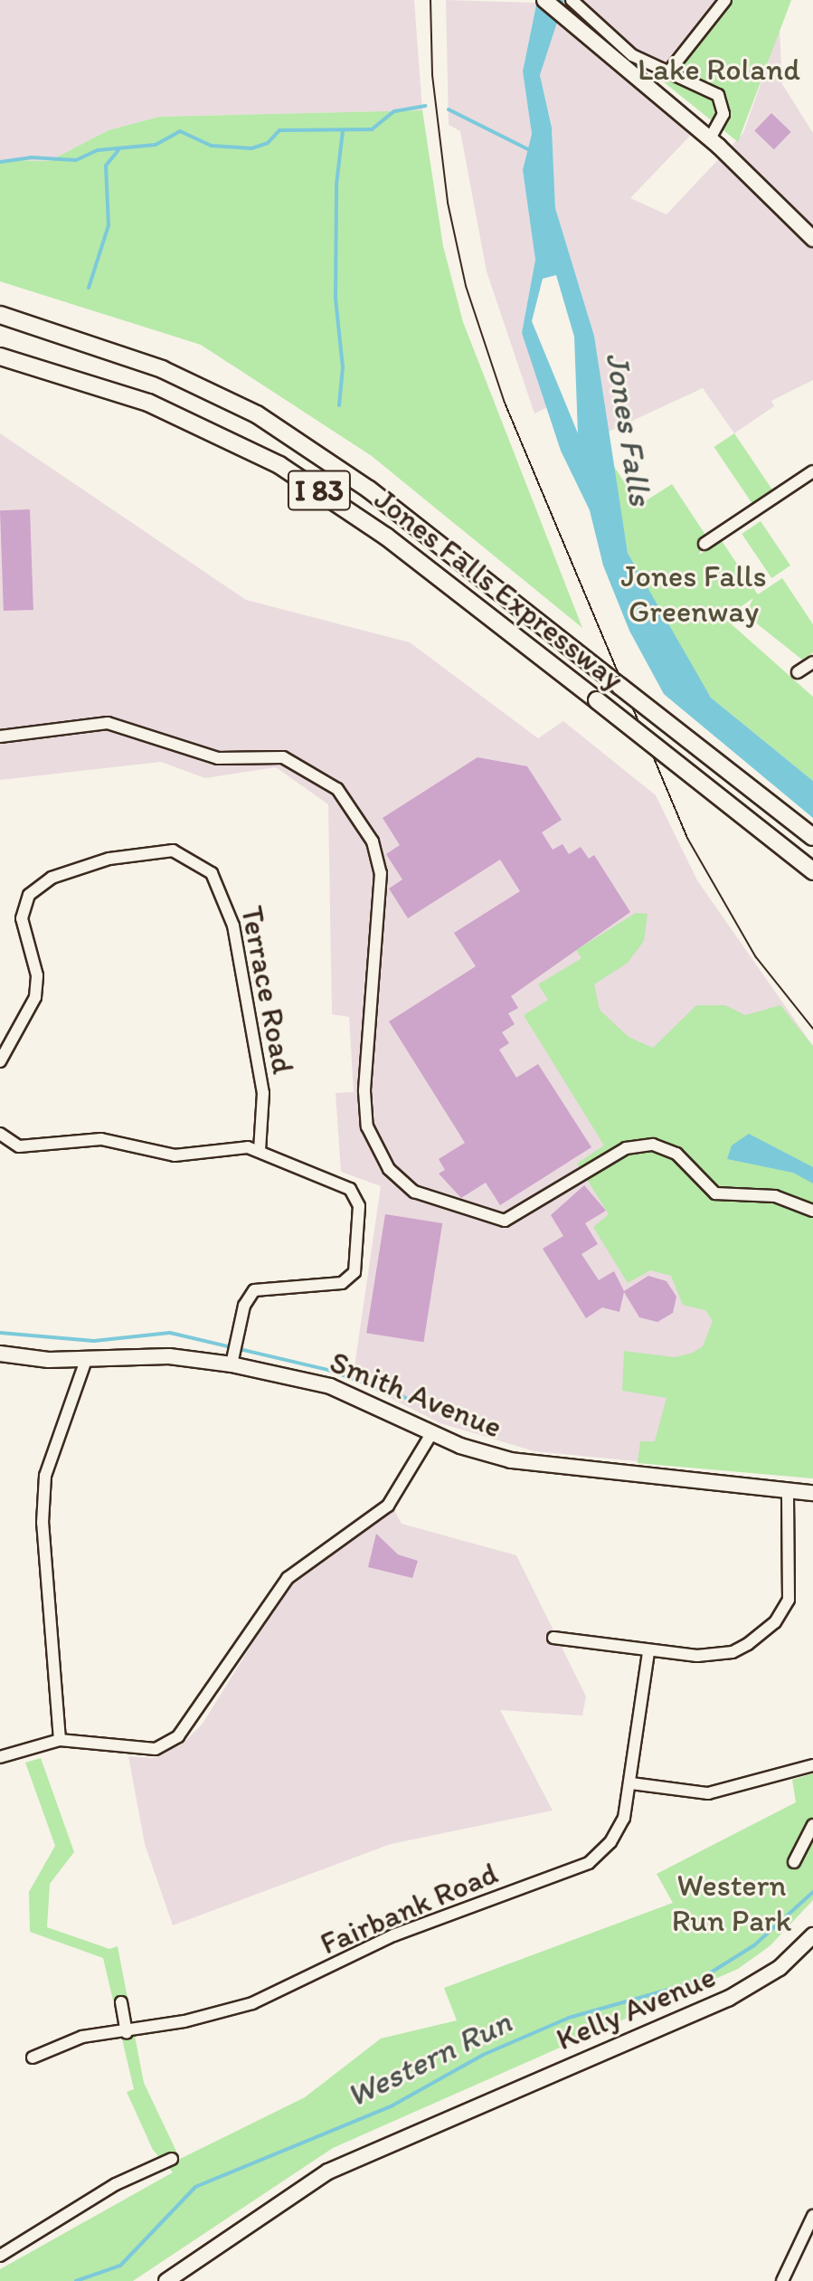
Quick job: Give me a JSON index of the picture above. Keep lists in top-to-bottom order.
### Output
{
  "streets": {
    "highway": ["I 83", "Jones Falls Expressway"],
    "main road": ["Smith Avenue", "Kelly Avenue"],
    "street": ["Terrace Road", "Fairbank Road"]
  },
  "water": ["Jones Falls", "Western Run"],
  "parks": ["Lake Roland", "Jones Falls Greenway", "Western Run Park"]
}
